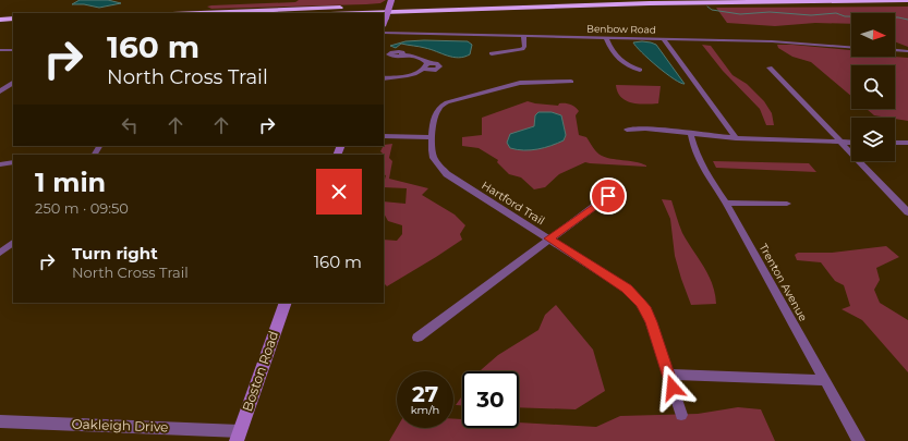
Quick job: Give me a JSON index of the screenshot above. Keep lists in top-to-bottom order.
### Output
{
  "streets": {
    "street": [
      "Benbow Road",
      "Hartford Trail",
      "Trenton Avenue",
      "Boston Road",
      "Oakleigh Drive"
    ]
  },
  "crossings": [
    ["Boston Road", "Oakleigh Drive"]
  ],
  "north": "right",
  "page": {
    "turn": ["160 m", "North Cross Trail"],
    "heading": ["1 min", "250 m · 09:50"],
    "list": [
      {
        "name": "Turn right",
        "note": "North Cross Trail",
        "value": "160 m"
      }
    ],
    "speed": "27 km/h",
    "limit": "30"
  }
}
